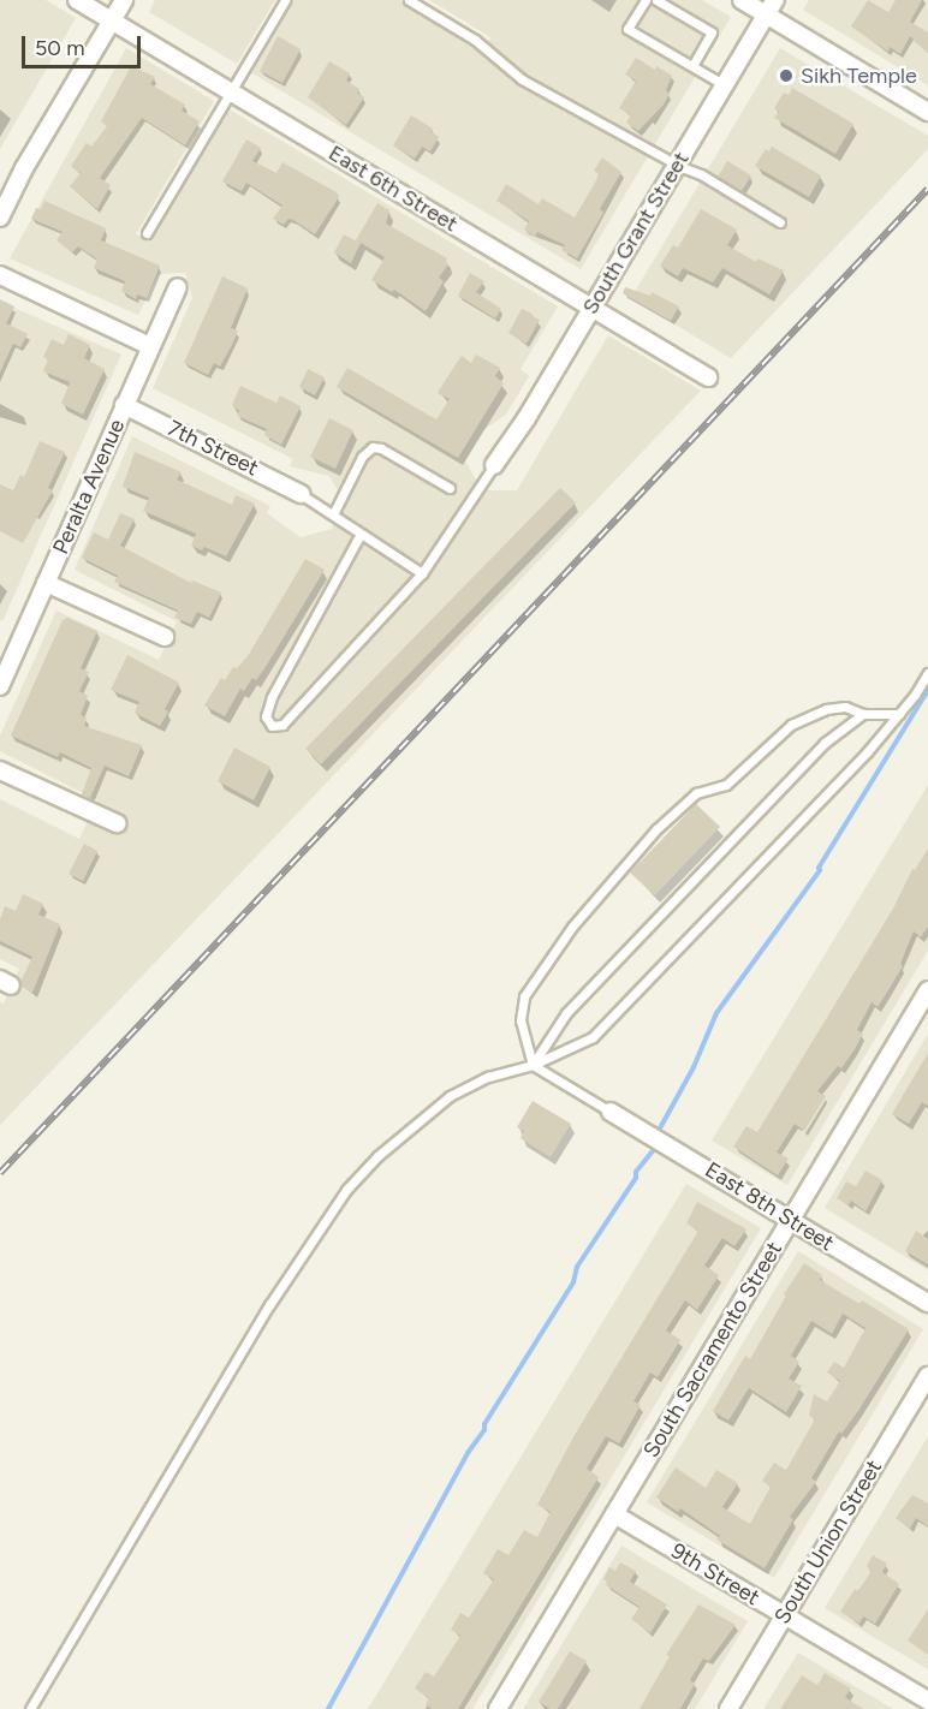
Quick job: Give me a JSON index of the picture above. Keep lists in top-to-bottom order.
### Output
{
  "streets": {
    "street": [
      "East 6th Street",
      "South Grant Street",
      "7th Street",
      "Peralta Avenue",
      "East 8th Street",
      "South Sacramento Street",
      "South Union Street",
      "9th Street"
    ]
  },
  "crossings": [
    ["East 6th Street", "South Grant Street"],
    ["7th Street", "Peralta Avenue"],
    ["East 8th Street", "South Sacramento Street"],
    ["South Sacramento Street", "9th Street"],
    ["South Union Street", "9th Street"]
  ],
  "places": ["Sikh Temple"],
  "scale_bar": "50 m"
}
